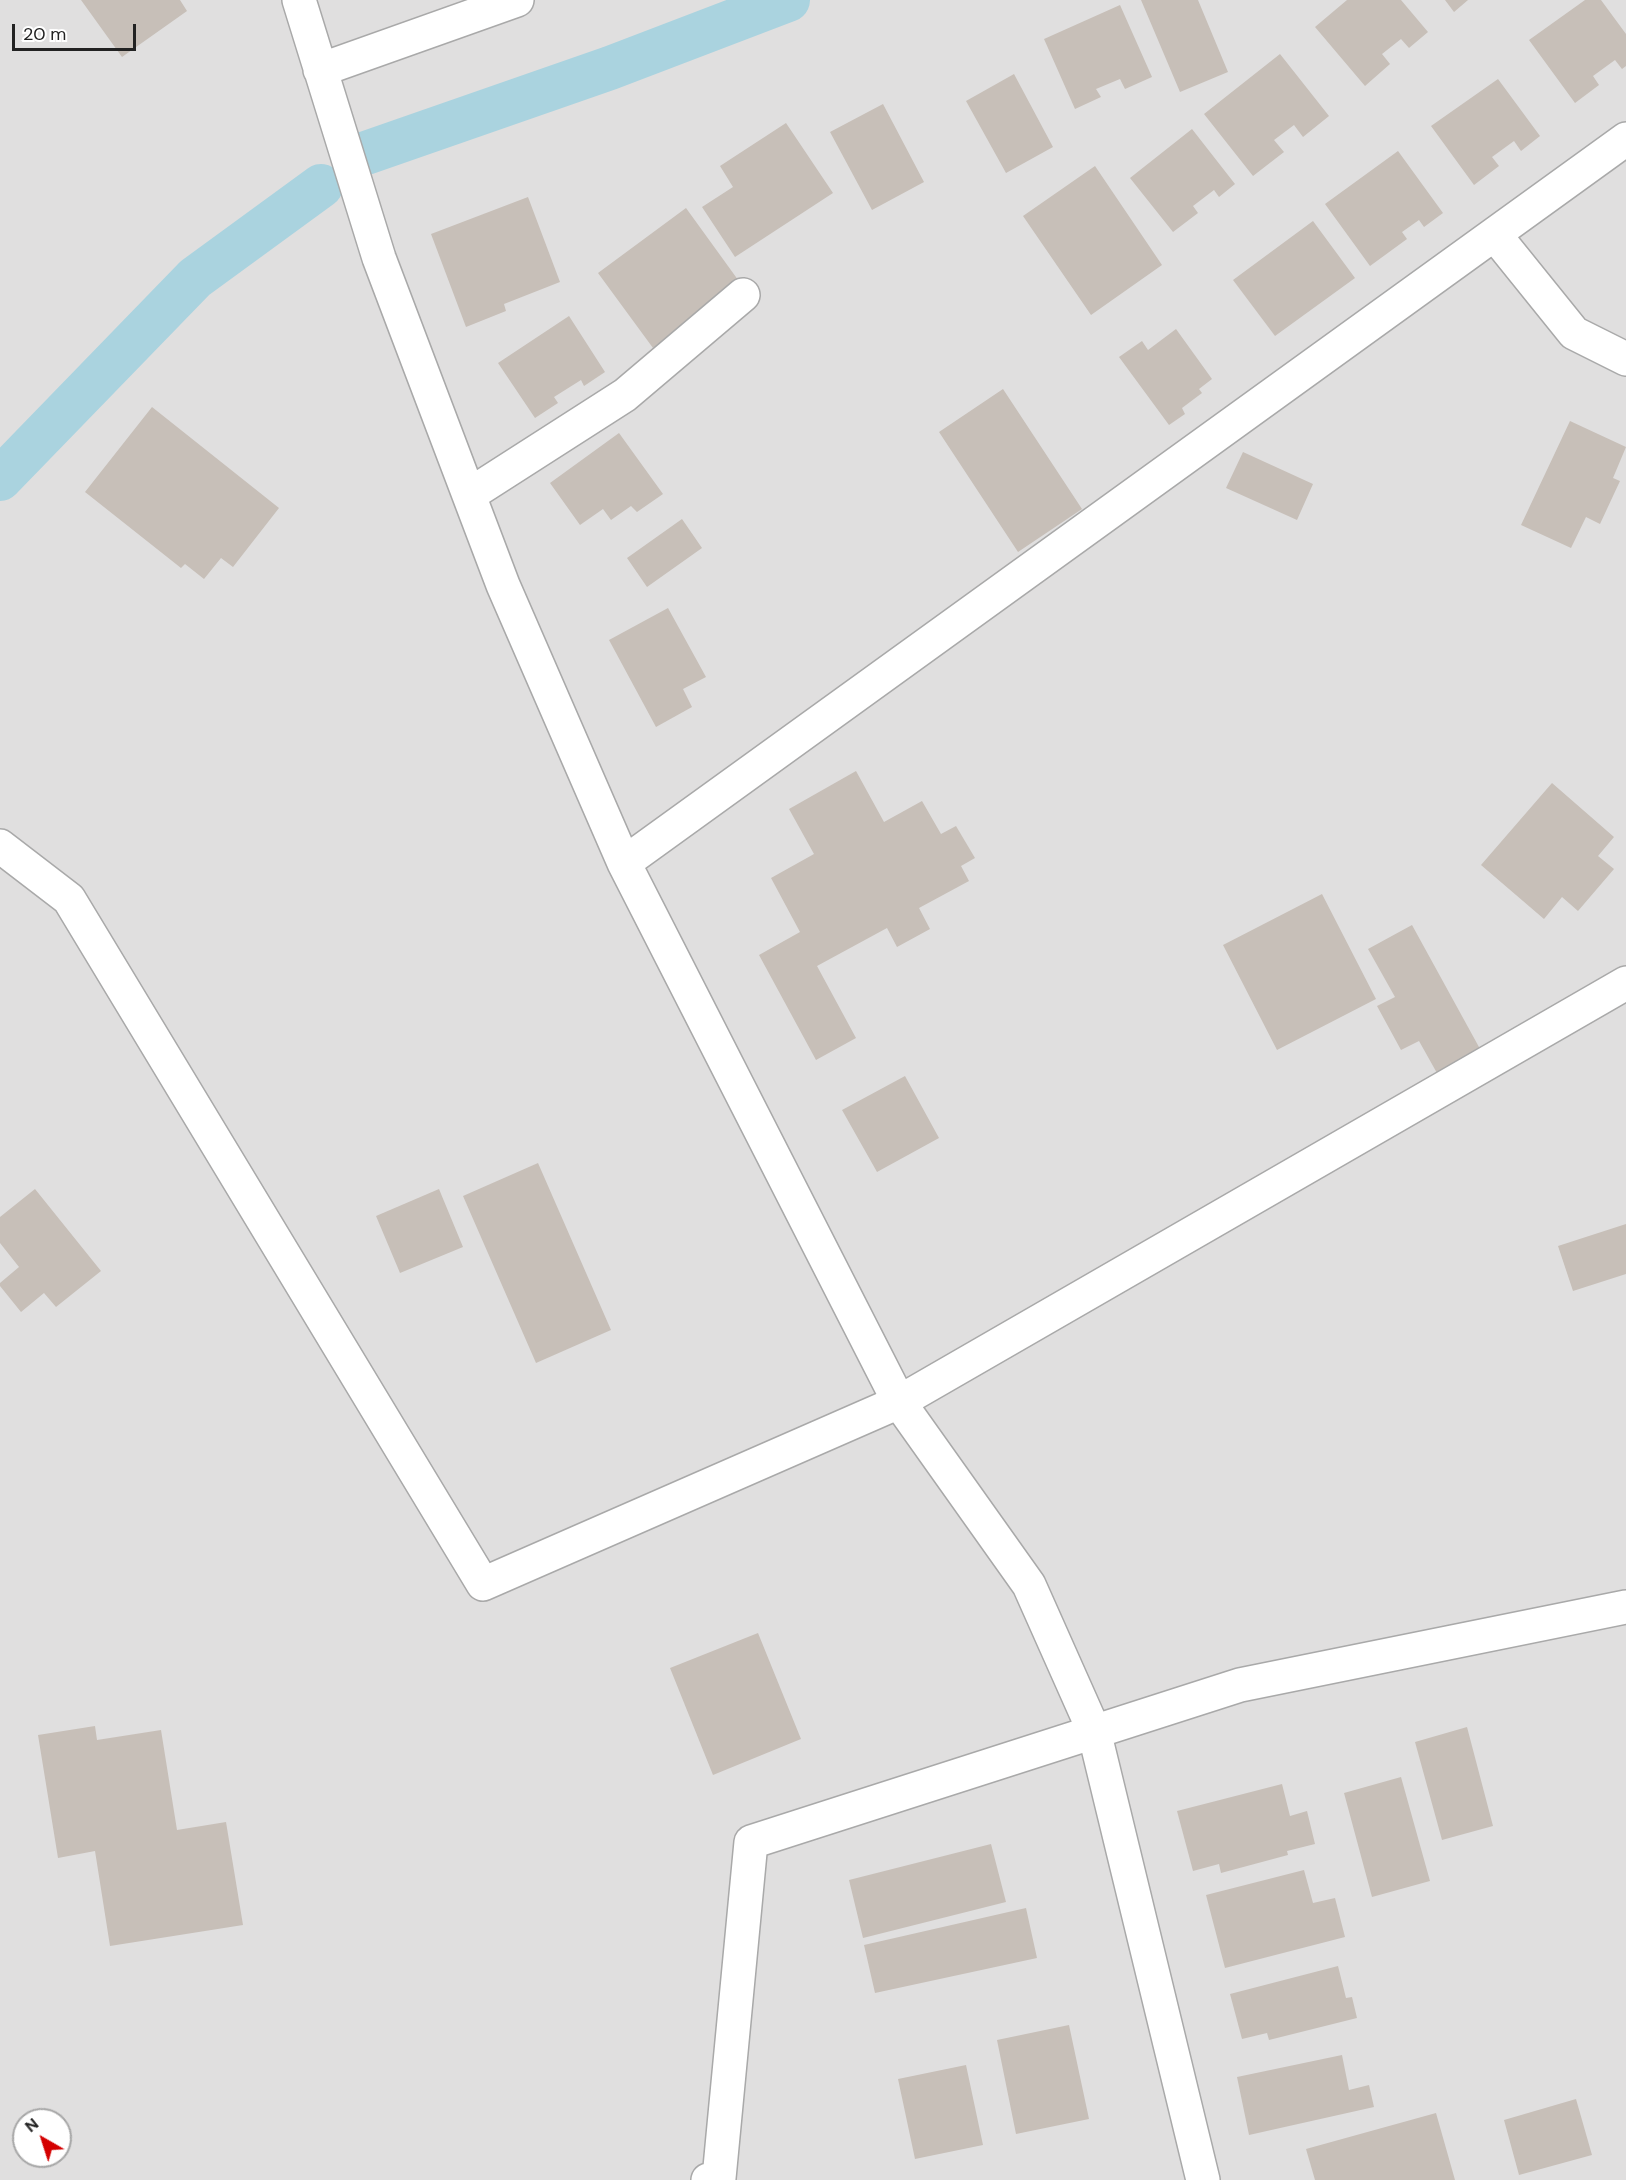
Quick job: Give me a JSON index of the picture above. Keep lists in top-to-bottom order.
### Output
{
  "scale_bar": "20 m",
  "north": "top left"
}
